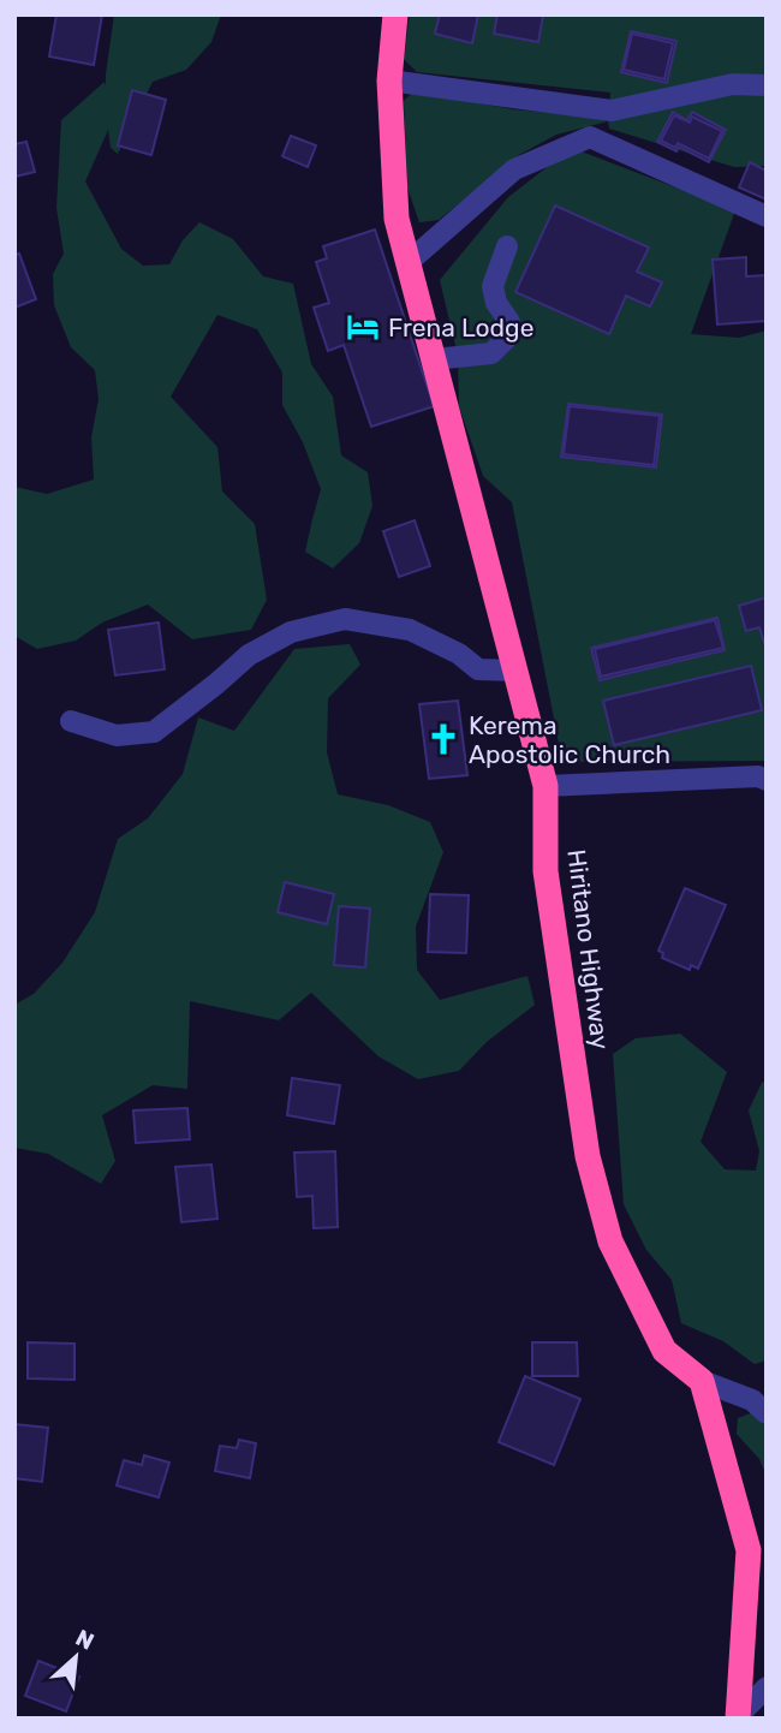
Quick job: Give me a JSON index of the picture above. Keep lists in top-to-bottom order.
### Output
{
  "streets": {
    "highway": ["Hiritano Highway"]
  },
  "places": {
    "hotel": ["Frena Lodge"],
    "church": ["Kerema Apostolic Church"]
  },
  "north": "top right"
}
